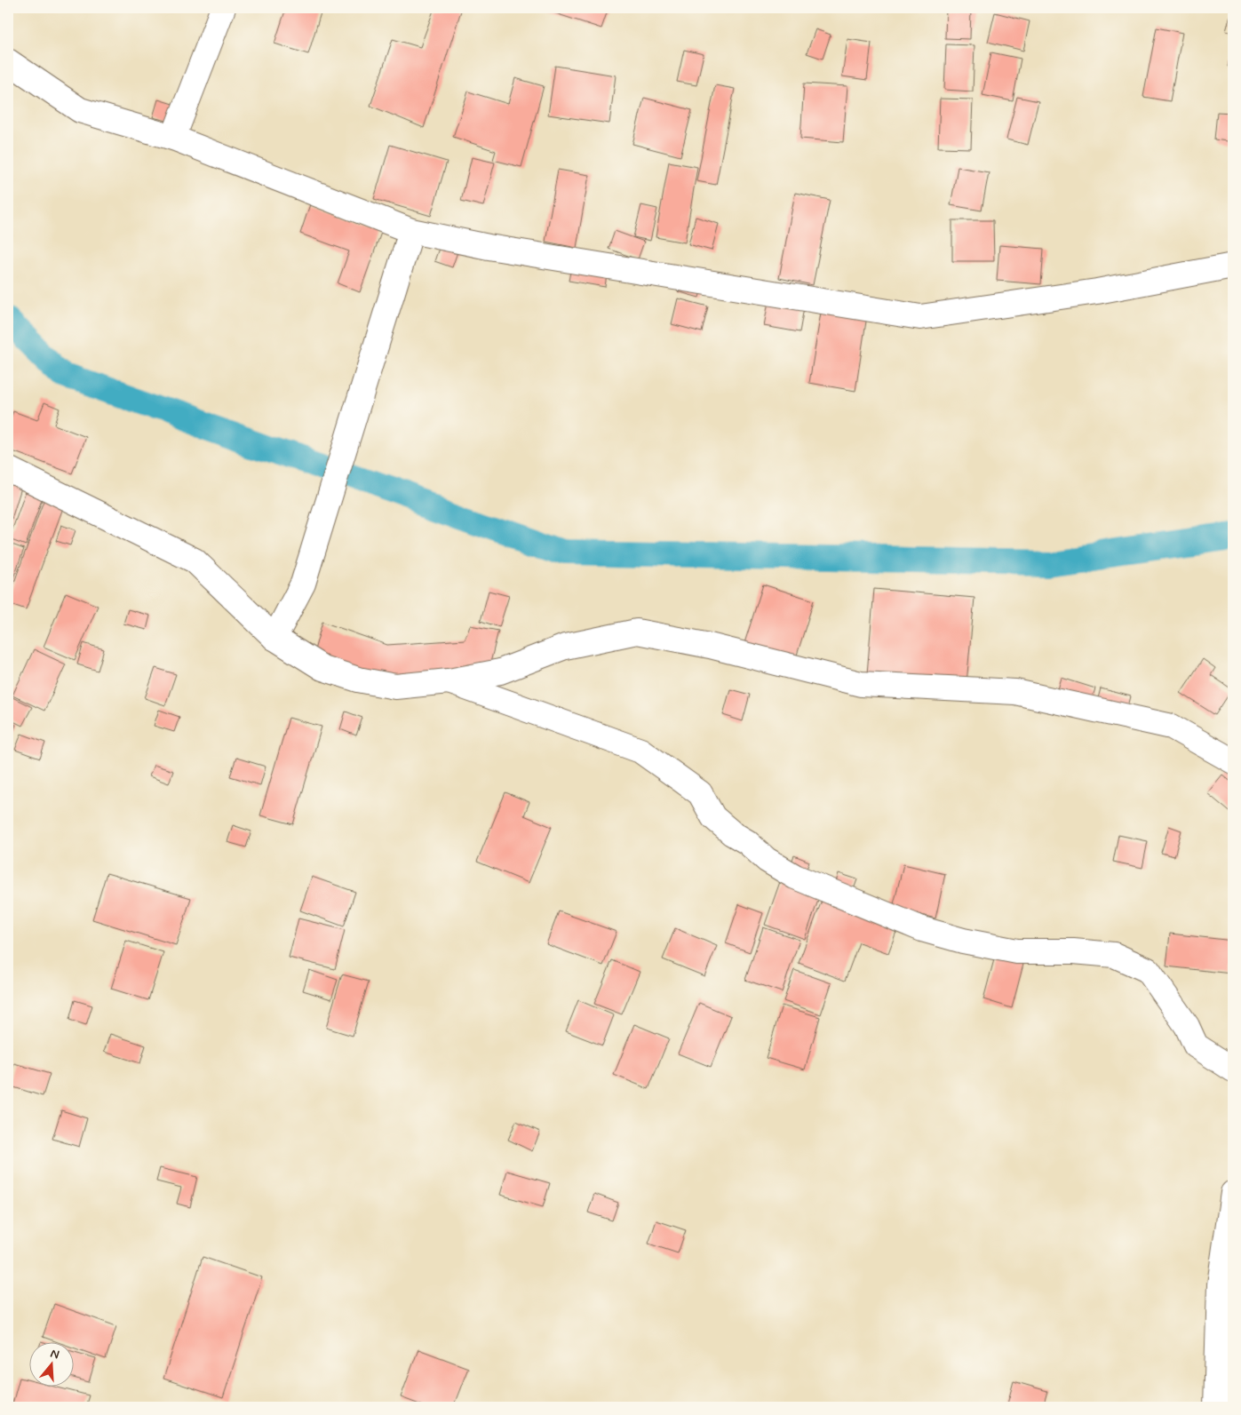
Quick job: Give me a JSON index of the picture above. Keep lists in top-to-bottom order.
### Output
{
  "north": "top"
}
